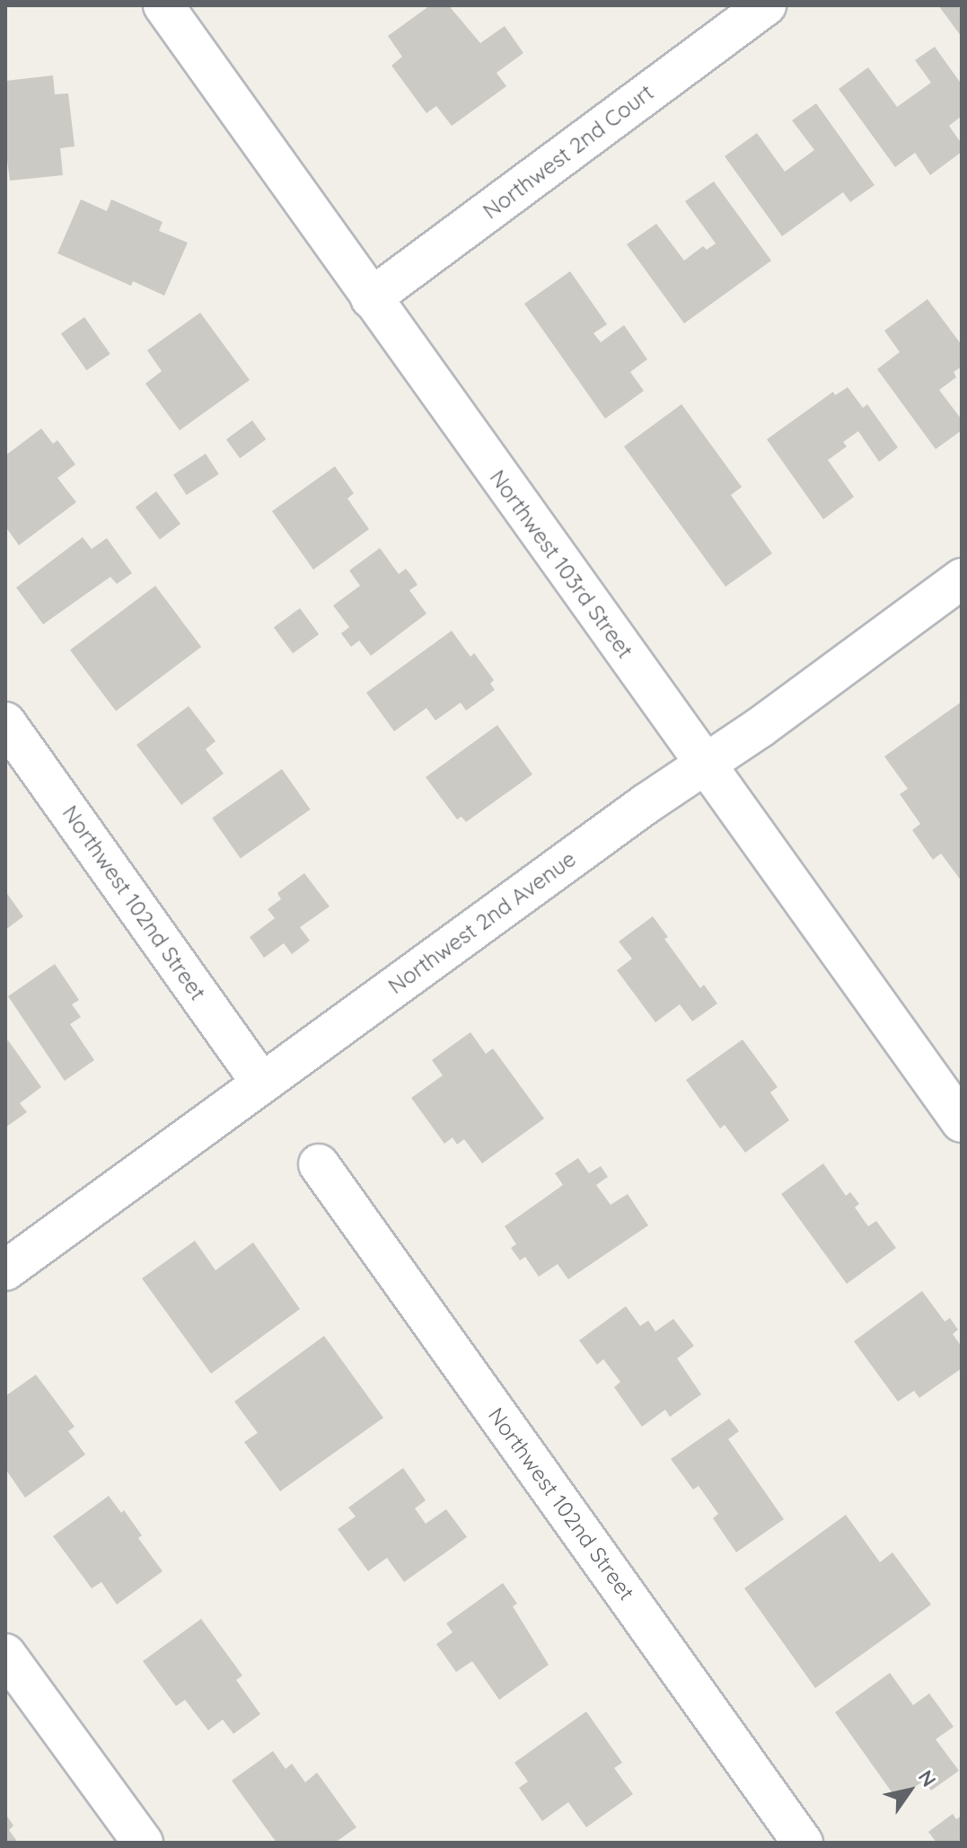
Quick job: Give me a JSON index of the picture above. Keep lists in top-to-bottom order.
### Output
{
  "streets": {
    "street": [
      "Northwest 2nd Court",
      "Northwest 103rd Street",
      "Northwest 102nd Street",
      "Northwest 2nd Avenue"
    ]
  },
  "crossings": [
    ["Northwest 2nd Court", "Northwest 103rd Street"],
    ["Northwest 103rd Street", "Northwest 2nd Avenue"],
    ["Northwest 102nd Street", "Northwest 2nd Avenue"]
  ],
  "north": "top right"
}
